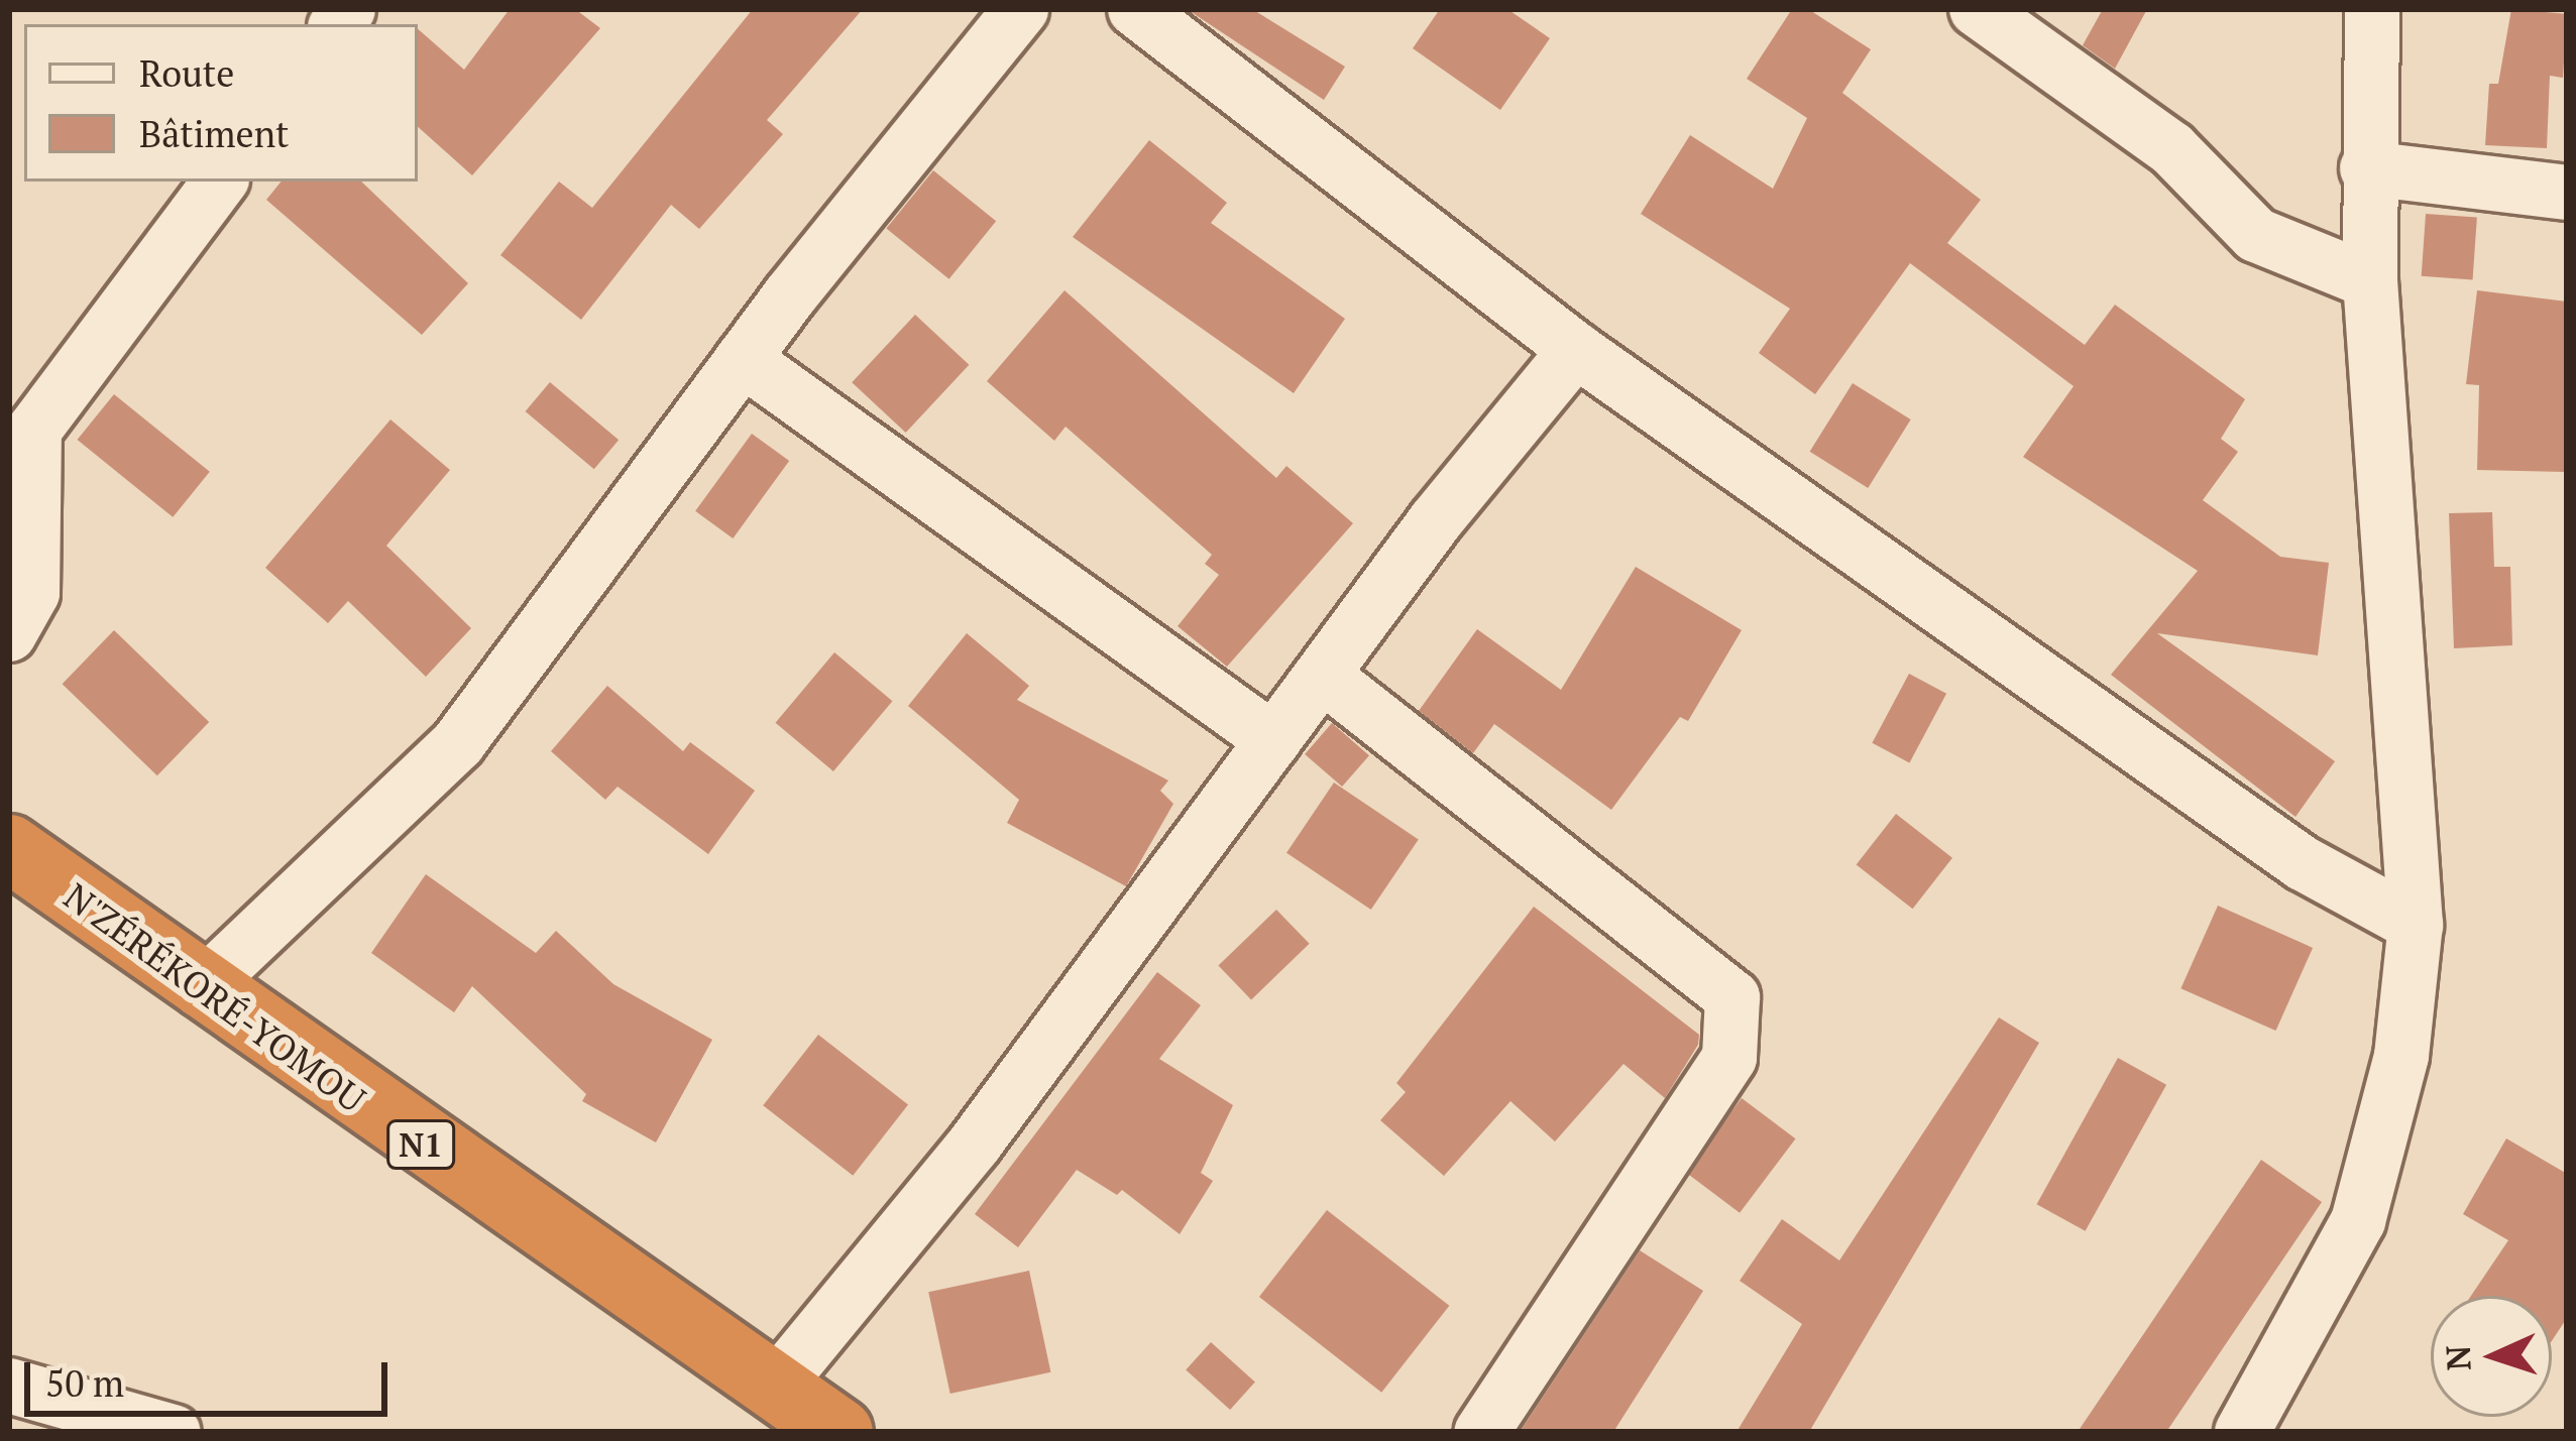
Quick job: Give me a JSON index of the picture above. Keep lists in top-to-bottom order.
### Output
{
  "streets": {
    "highway": ["N'ZÉRÉKORÉ-YOMOU", "N1"]
  },
  "legend": ["Route", "Bâtiment"],
  "scale_bar": "50 m",
  "north": "left"
}
